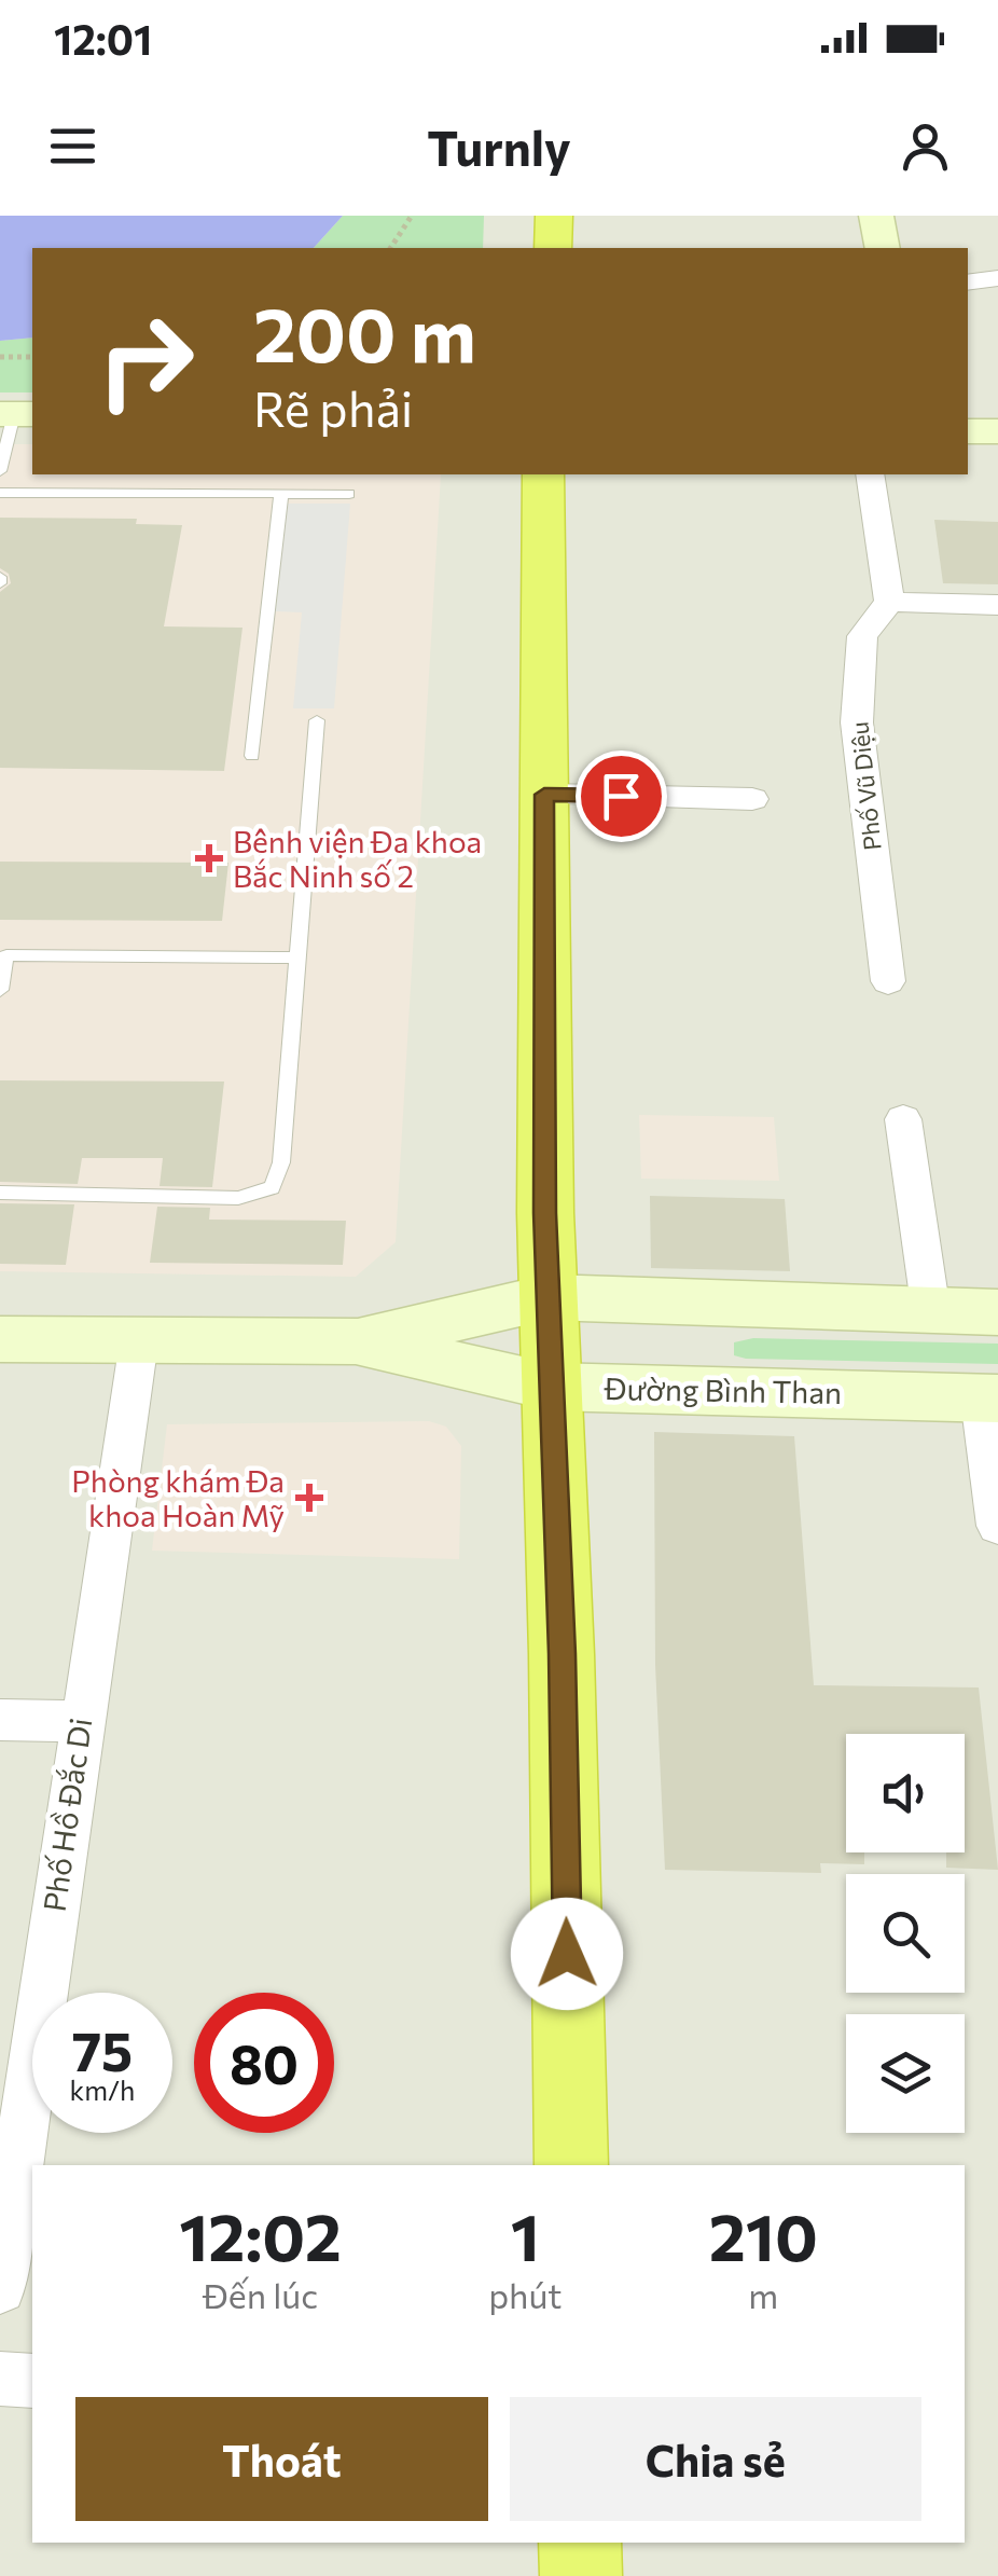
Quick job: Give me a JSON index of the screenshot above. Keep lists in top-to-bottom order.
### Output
{
  "streets": {
    "main road": ["Đường Bình Than"],
    "street": ["Phố Vũ Diệu", "Phố Hồ Đắc Di"]
  },
  "crossings": [
    ["Đường Bình Than", "Phố Hồ Đắc Di"]
  ],
  "places": {
    "health": ["Bệnh viện Đa khoa Bắc Ninh số 2", "Phòng khám Đa khoa Hoàn Mỹ"]
  },
  "page": {
    "status": "12:01",
    "header": "Turnly",
    "turn": ["200 m", "Rẽ phải"],
    "speed": "75 km/h",
    "limit": "80",
    "eta": [
      "12:02",
      "Đến lúc",
      "1",
      "phút",
      "210",
      "m"
    ],
    "buttons": ["Thoát", "Chia sẻ"]
  }
}
